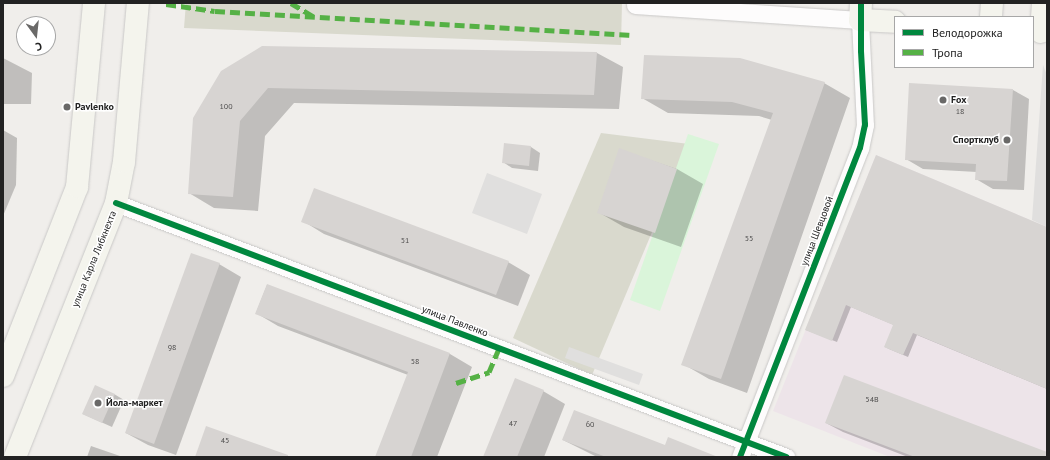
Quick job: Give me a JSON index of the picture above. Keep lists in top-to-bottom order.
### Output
{
  "streets": {
    "main road": ["улица Карла Либкнехта"],
    "street": ["улица Шевцовой", "улица Павленко"]
  },
  "crossings": [
    ["улица Шевцовой", "улица Павленко"],
    ["улица Карла Либкнехта", "улица Павленко"]
  ],
  "places": [
    "Fox",
    "Pavlenko",
    "Спортклуб",
    "Йола-маркет"
  ],
  "house_numbers": [
    "100",
    "18",
    "55",
    "51",
    "98",
    "58",
    "54В",
    "47",
    "60",
    "45"
  ],
  "legend": ["Велодорожка", "Тропа"],
  "north": "bottom"
}
